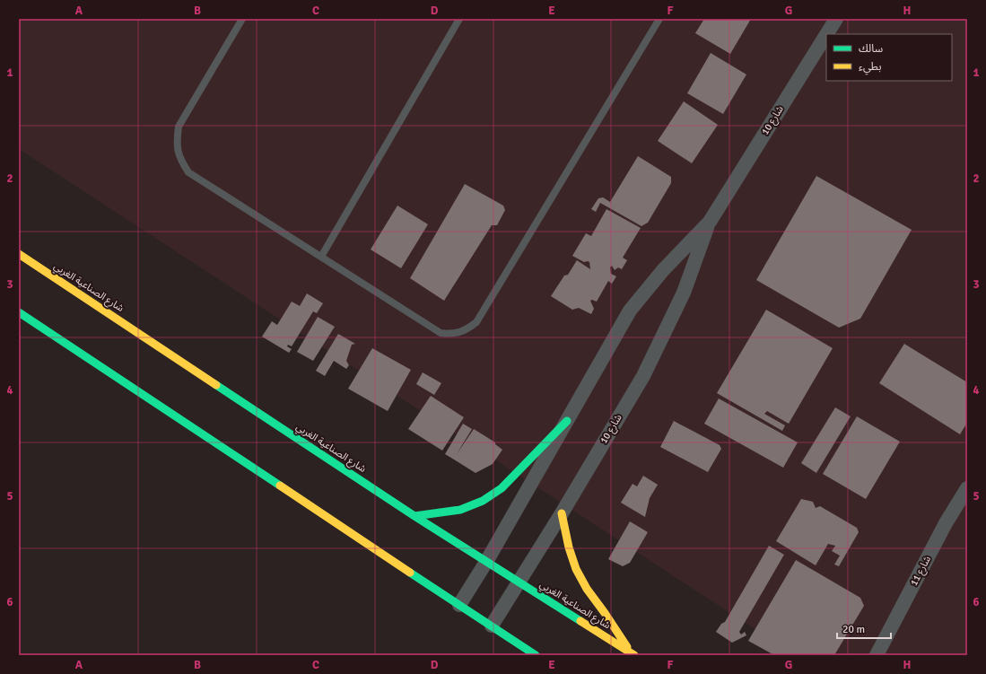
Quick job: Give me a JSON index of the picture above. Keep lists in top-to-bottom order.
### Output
{
  "streets": {
    "main road": ["شارع الصناعية الغربي"],
    "street": ["شارع 10", "شارع 11"]
  },
  "crossings": [
    ["شارع 10", "شارع الصناعية الغربي"]
  ],
  "legend": ["سالك", "بطيء"],
  "scale_bar": "20 m",
  "grid": {
    "columns": [
      "A",
      "B",
      "C",
      "D",
      "E",
      "F",
      "G",
      "H"
    ],
    "rows": [
      "1",
      "2",
      "3",
      "4",
      "5",
      "6"
    ]
  }
}
